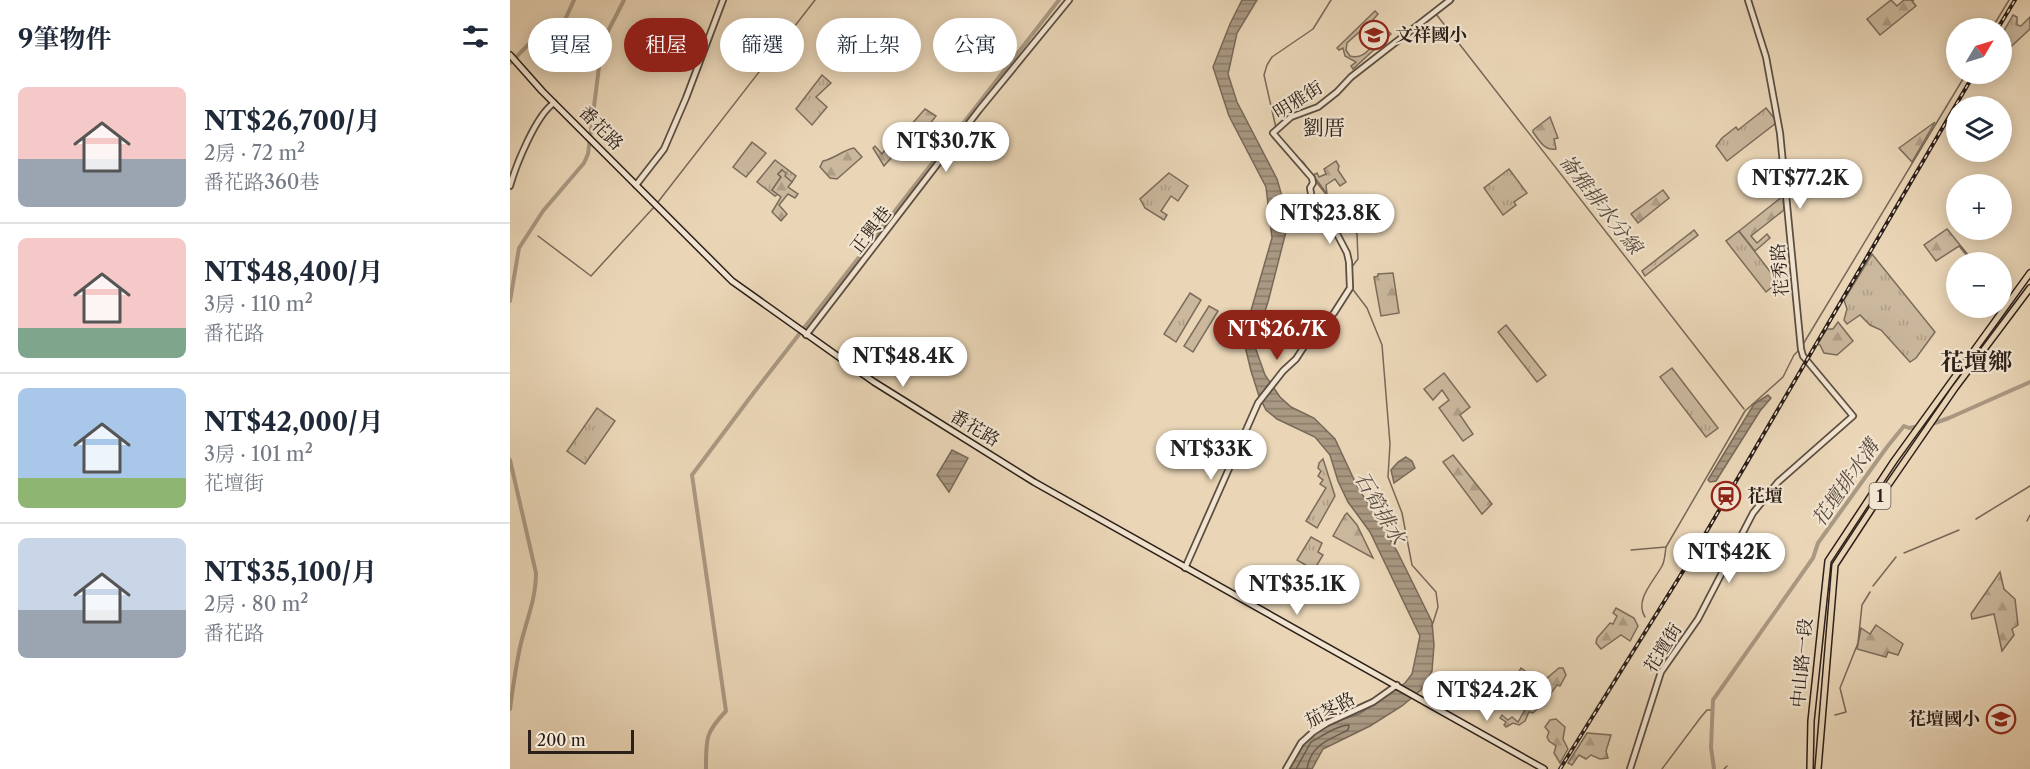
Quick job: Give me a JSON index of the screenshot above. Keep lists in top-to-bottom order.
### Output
{
  "streets": {
    "main road": ["番花路", "1", "中山路一段"],
    "street": [
      "明雅街",
      "正興巷",
      "花秀路",
      "花壇街",
      "茄苳路"
    ]
  },
  "crossings": [
    ["明雅街", "番花路"],
    ["番花路", "正興巷"],
    ["番花路", "茄苳路"],
    ["花秀路", "花壇街"]
  ],
  "districts": ["劉厝", "花壇鄉"],
  "water": ["崙雅排水分線", "花壇排水溝", "石筍排水"],
  "places": {
    "school or university": ["文祥國小", "花壇國小"],
    "station": ["花壇"]
  },
  "scale_bar": "200 m",
  "north": "top right",
  "page": {
    "heading": "9筆物件",
    "map_buttons": ["+", "−"],
    "chip": [
      "買屋",
      "租屋",
      "篩選",
      "新上架",
      "公寓"
    ],
    "list": [
      {
        "name": "NT$26,700/月",
        "note": "2房 · 72 m² · 番花路360巷"
      },
      {
        "name": "NT$48,400/月",
        "note": "3房 · 110 m² · 番花路"
      },
      {
        "name": "NT$42,000/月",
        "note": "3房 · 101 m² · 花壇街"
      },
      {
        "name": "NT$35,100/月",
        "note": "2房 · 80 m² · 番花路"
      }
    ],
    "price": [
      "NT$30.7K",
      "NT$77.2K",
      "NT$23.8K",
      "NT$26.7K",
      "NT$48.4K",
      "NT$33K",
      "NT$42K",
      "NT$35.1K",
      "NT$24.2K"
    ],
    "scale": "200 m"
  }
}
